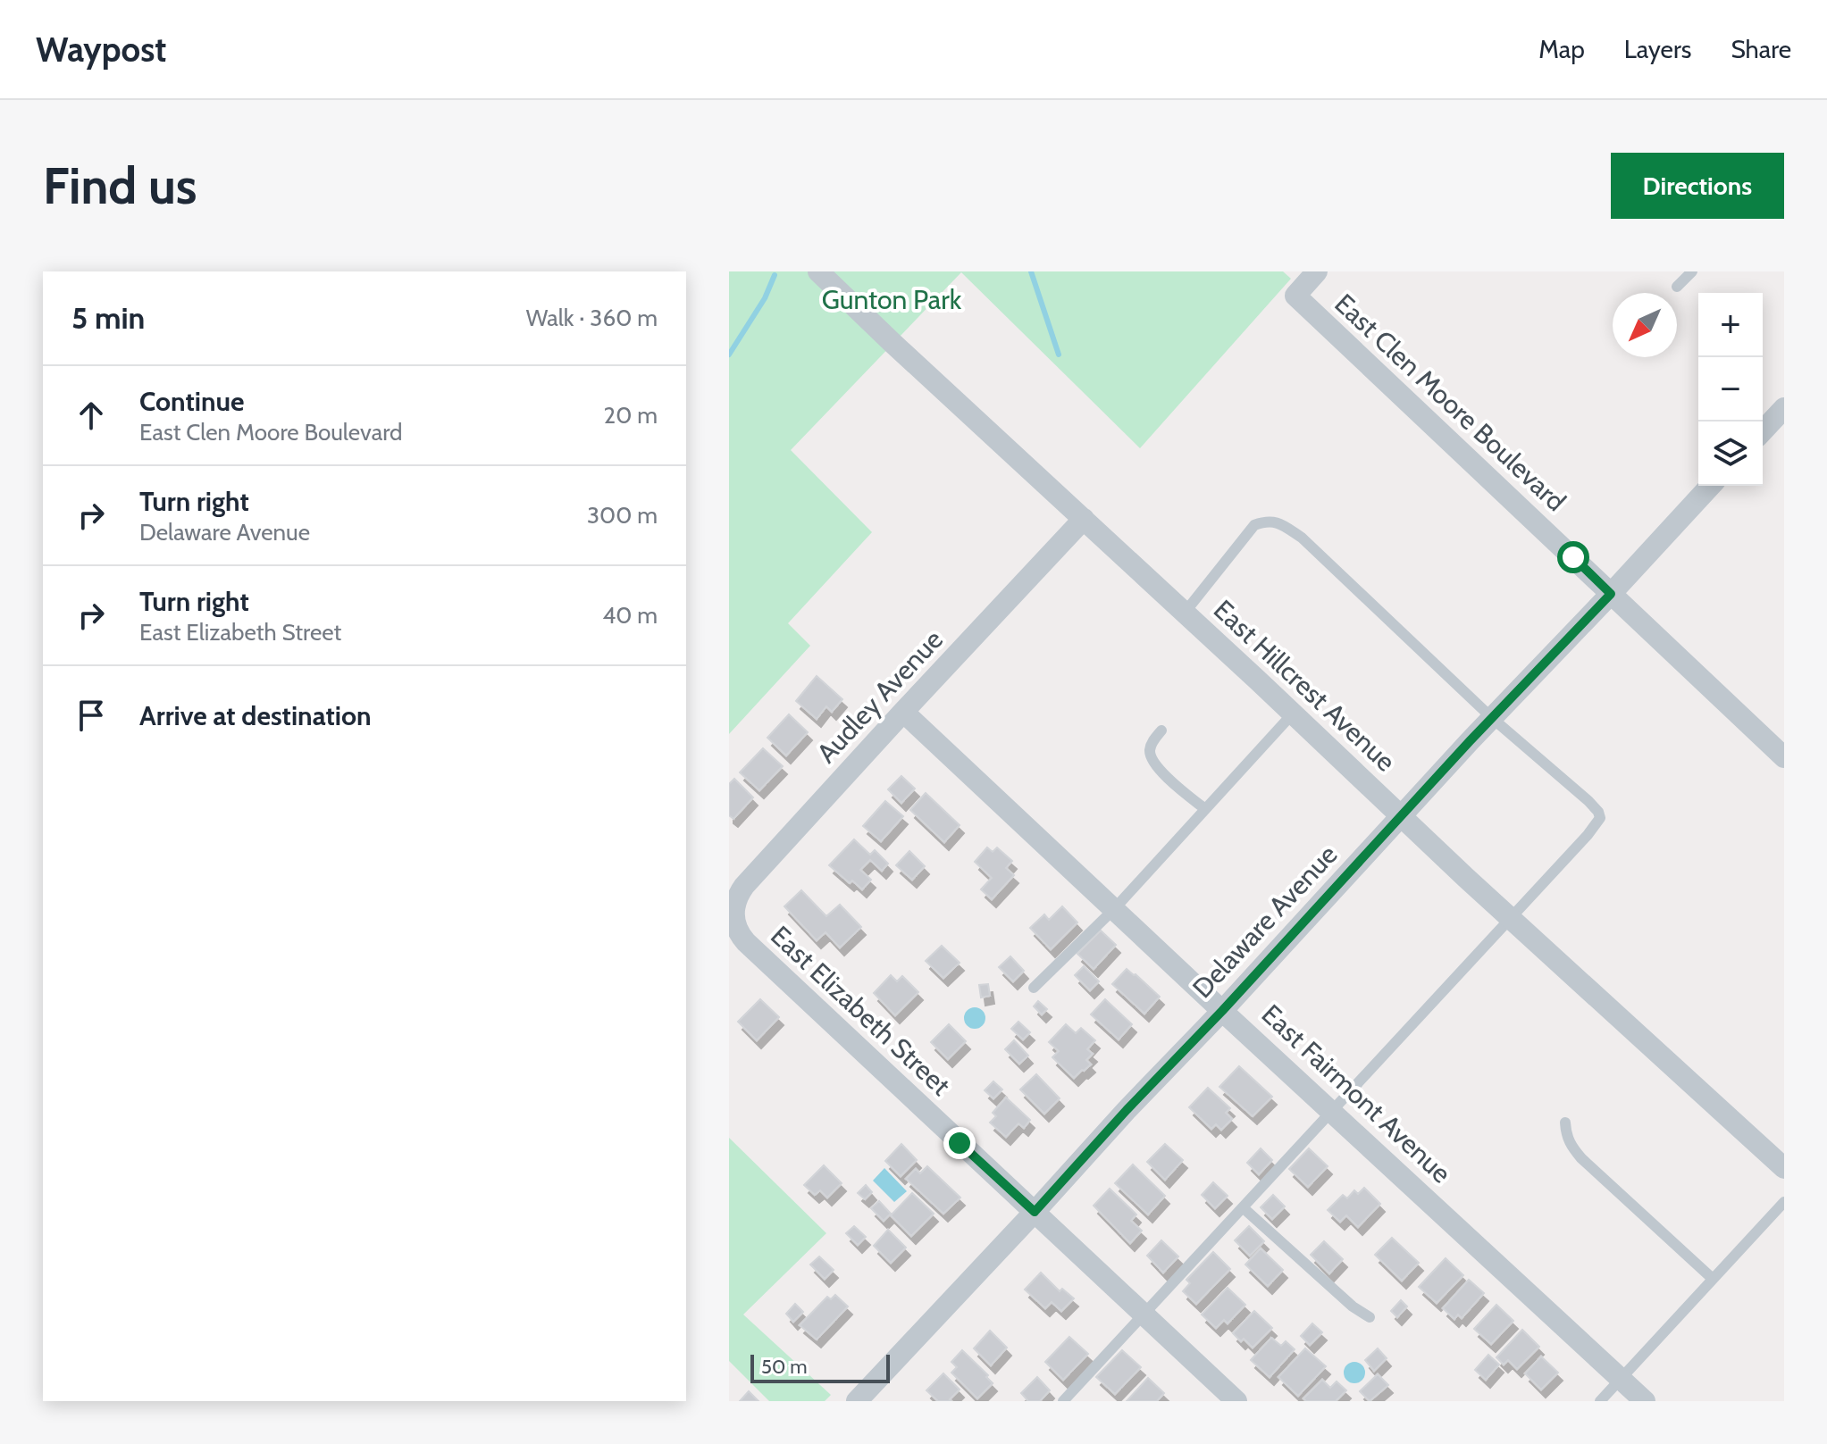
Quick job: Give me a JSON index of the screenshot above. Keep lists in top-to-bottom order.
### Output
{
  "streets": {
    "street": [
      "East Clen Moore Boulevard",
      "East Hillcrest Avenue",
      "Audley Avenue",
      "Delaware Avenue",
      "East Elizabeth Street",
      "East Fairmont Avenue"
    ]
  },
  "crossings": [
    ["East Clen Moore Boulevard", "Delaware Avenue"],
    ["East Hillcrest Avenue", "Audley Avenue"],
    ["East Hillcrest Avenue", "Delaware Avenue"],
    ["Audley Avenue", "East Elizabeth Street"],
    ["Audley Avenue", "East Fairmont Avenue"],
    ["Delaware Avenue", "East Elizabeth Street"],
    ["Delaware Avenue", "East Fairmont Avenue"]
  ],
  "parks": ["Gunton Park"],
  "scale_bar": "50 m",
  "north": "bottom left",
  "page": {
    "header": "Waypost",
    "nav": ["Map", "Layers", "Share"],
    "buttons": "Directions",
    "title": "Find us",
    "heading": ["5 min", "Walk · 360 m"],
    "map_buttons": ["+", "−"],
    "list": [
      ["Continue", "East Clen Moore Boulevard", "20 m"],
      ["Turn right", "Delaware Avenue", "300 m"],
      ["Turn right", "East Elizabeth Street", "40 m"],
      "Arrive at destination"
    ],
    "scale": "50 m"
  }
}
